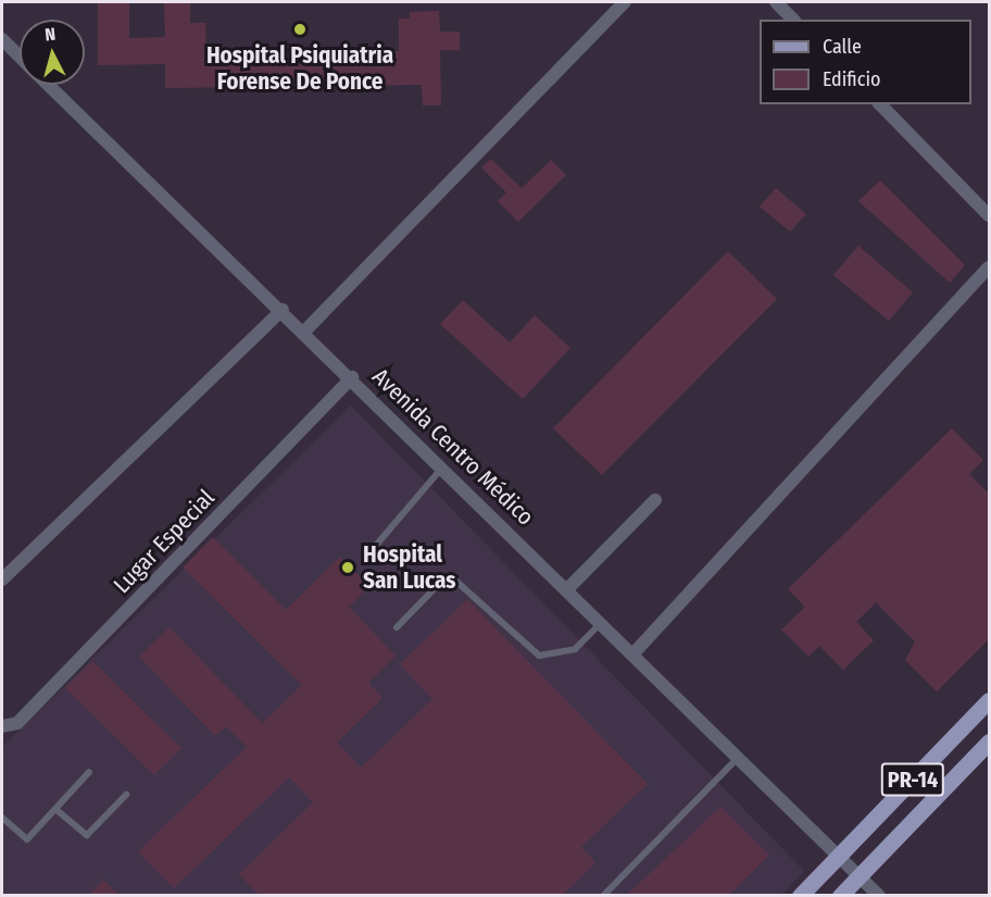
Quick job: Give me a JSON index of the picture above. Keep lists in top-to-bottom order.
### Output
{
  "streets": {
    "main road": ["PR-14"],
    "street": ["Avenida Centro Médico", "Lugar Especial"]
  },
  "crossings": [
    ["Avenida Centro Médico", "Lugar Especial"],
    ["Avenida Centro Médico", "PR-14"]
  ],
  "places": ["Hospital Psiquiatria Forense De Ponce", "Hospital San Lucas"],
  "legend": ["Calle", "Edificio"],
  "north": "top"
}
